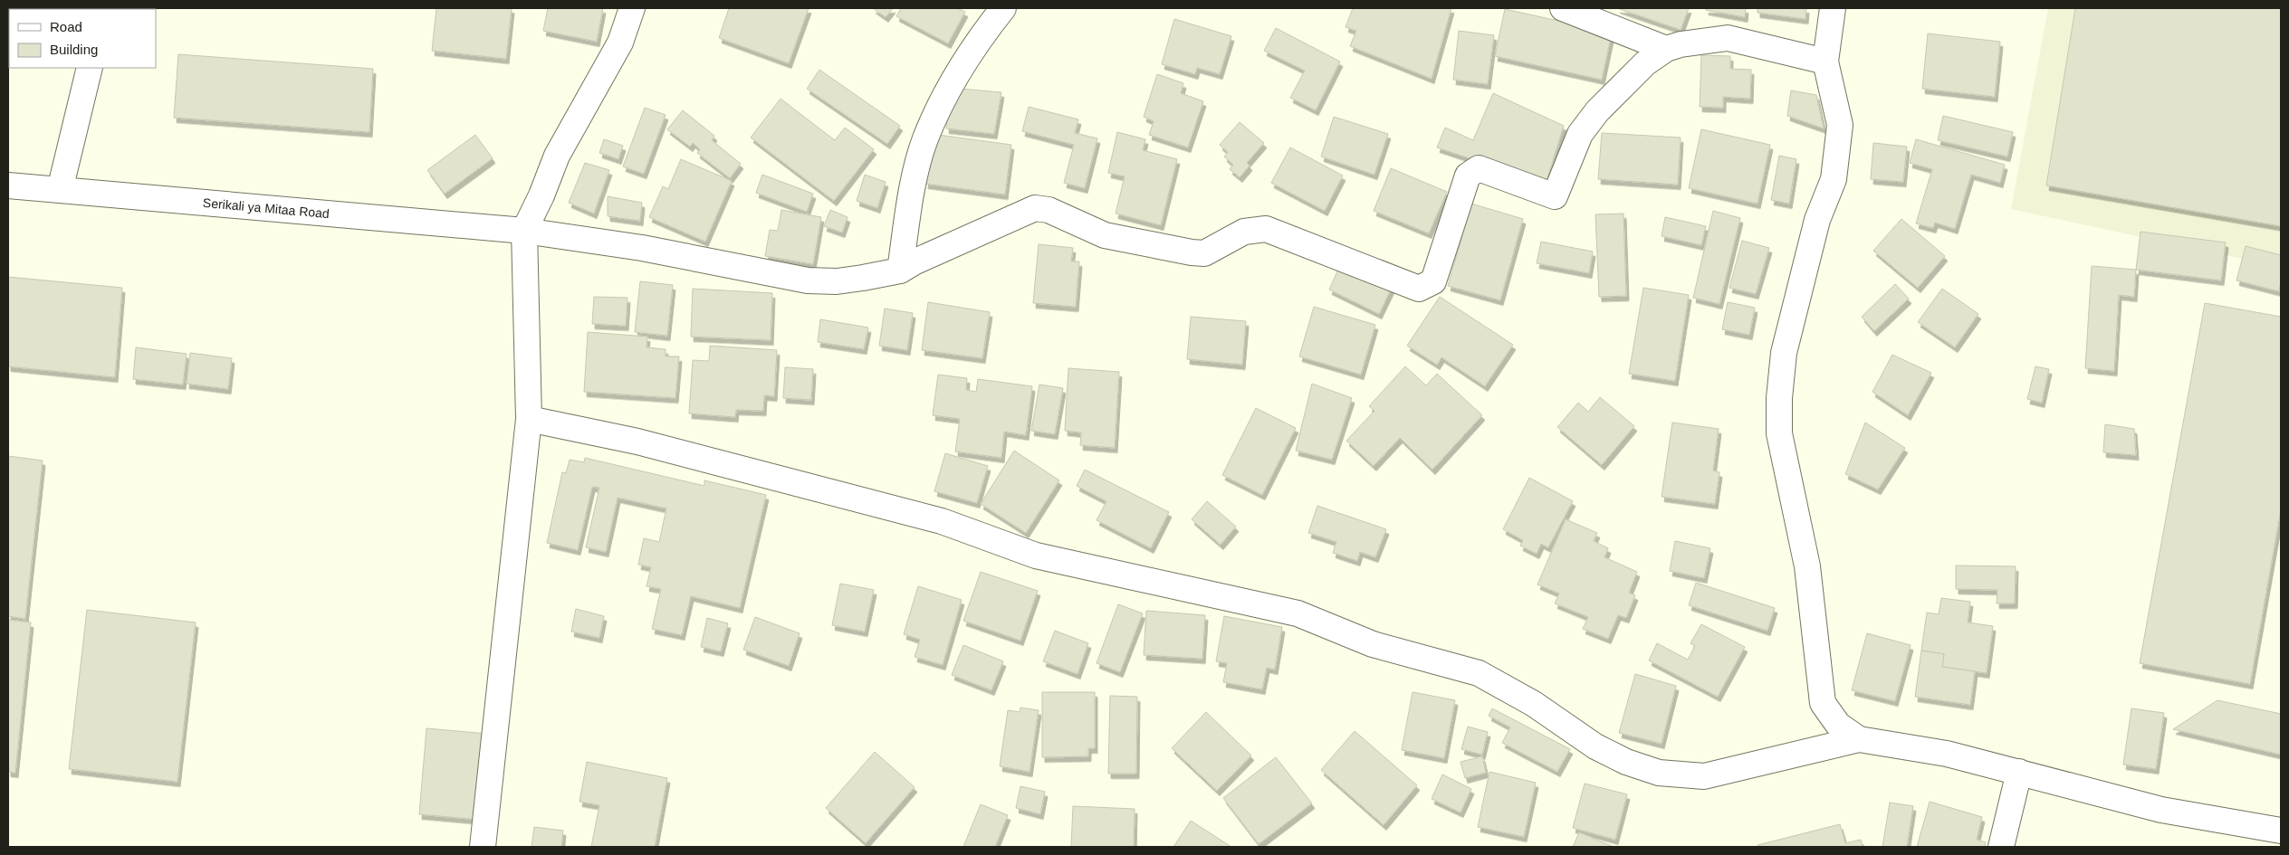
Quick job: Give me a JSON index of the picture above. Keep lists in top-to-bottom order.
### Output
{
  "streets": {
    "street": ["Serikali ya Mitaa Road"]
  },
  "legend": ["Road", "Building"]
}
